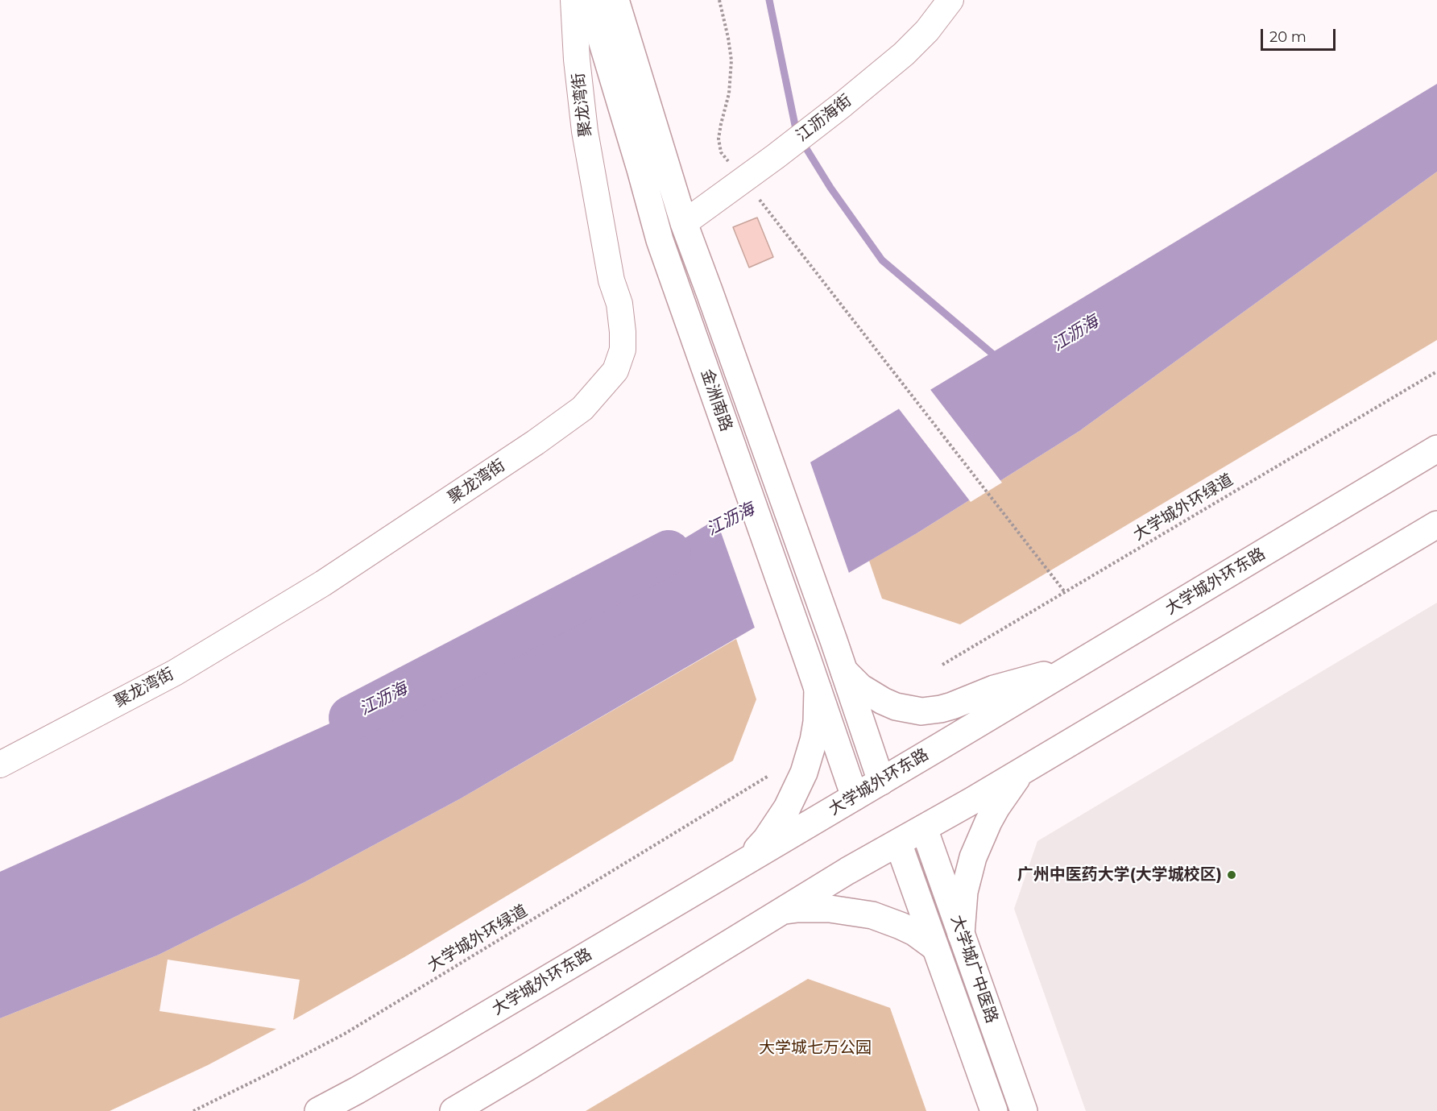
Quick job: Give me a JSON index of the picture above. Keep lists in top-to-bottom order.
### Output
{
  "streets": {
    "main road": ["金洲南路", "大学城外环东路", "大学城广中医路"],
    "street": ["聚龙湾街", "江沥海街"],
    "path": ["大学城外环绿道"]
  },
  "crossings": [
    ["江沥海街", "金洲南路"],
    ["金洲南路", "大学城外环东路"]
  ],
  "water": ["江沥海"],
  "parks": ["大学城七万公园"],
  "places": ["广州中医药大学(大学城校区)"],
  "scale_bar": "20 m"
}
